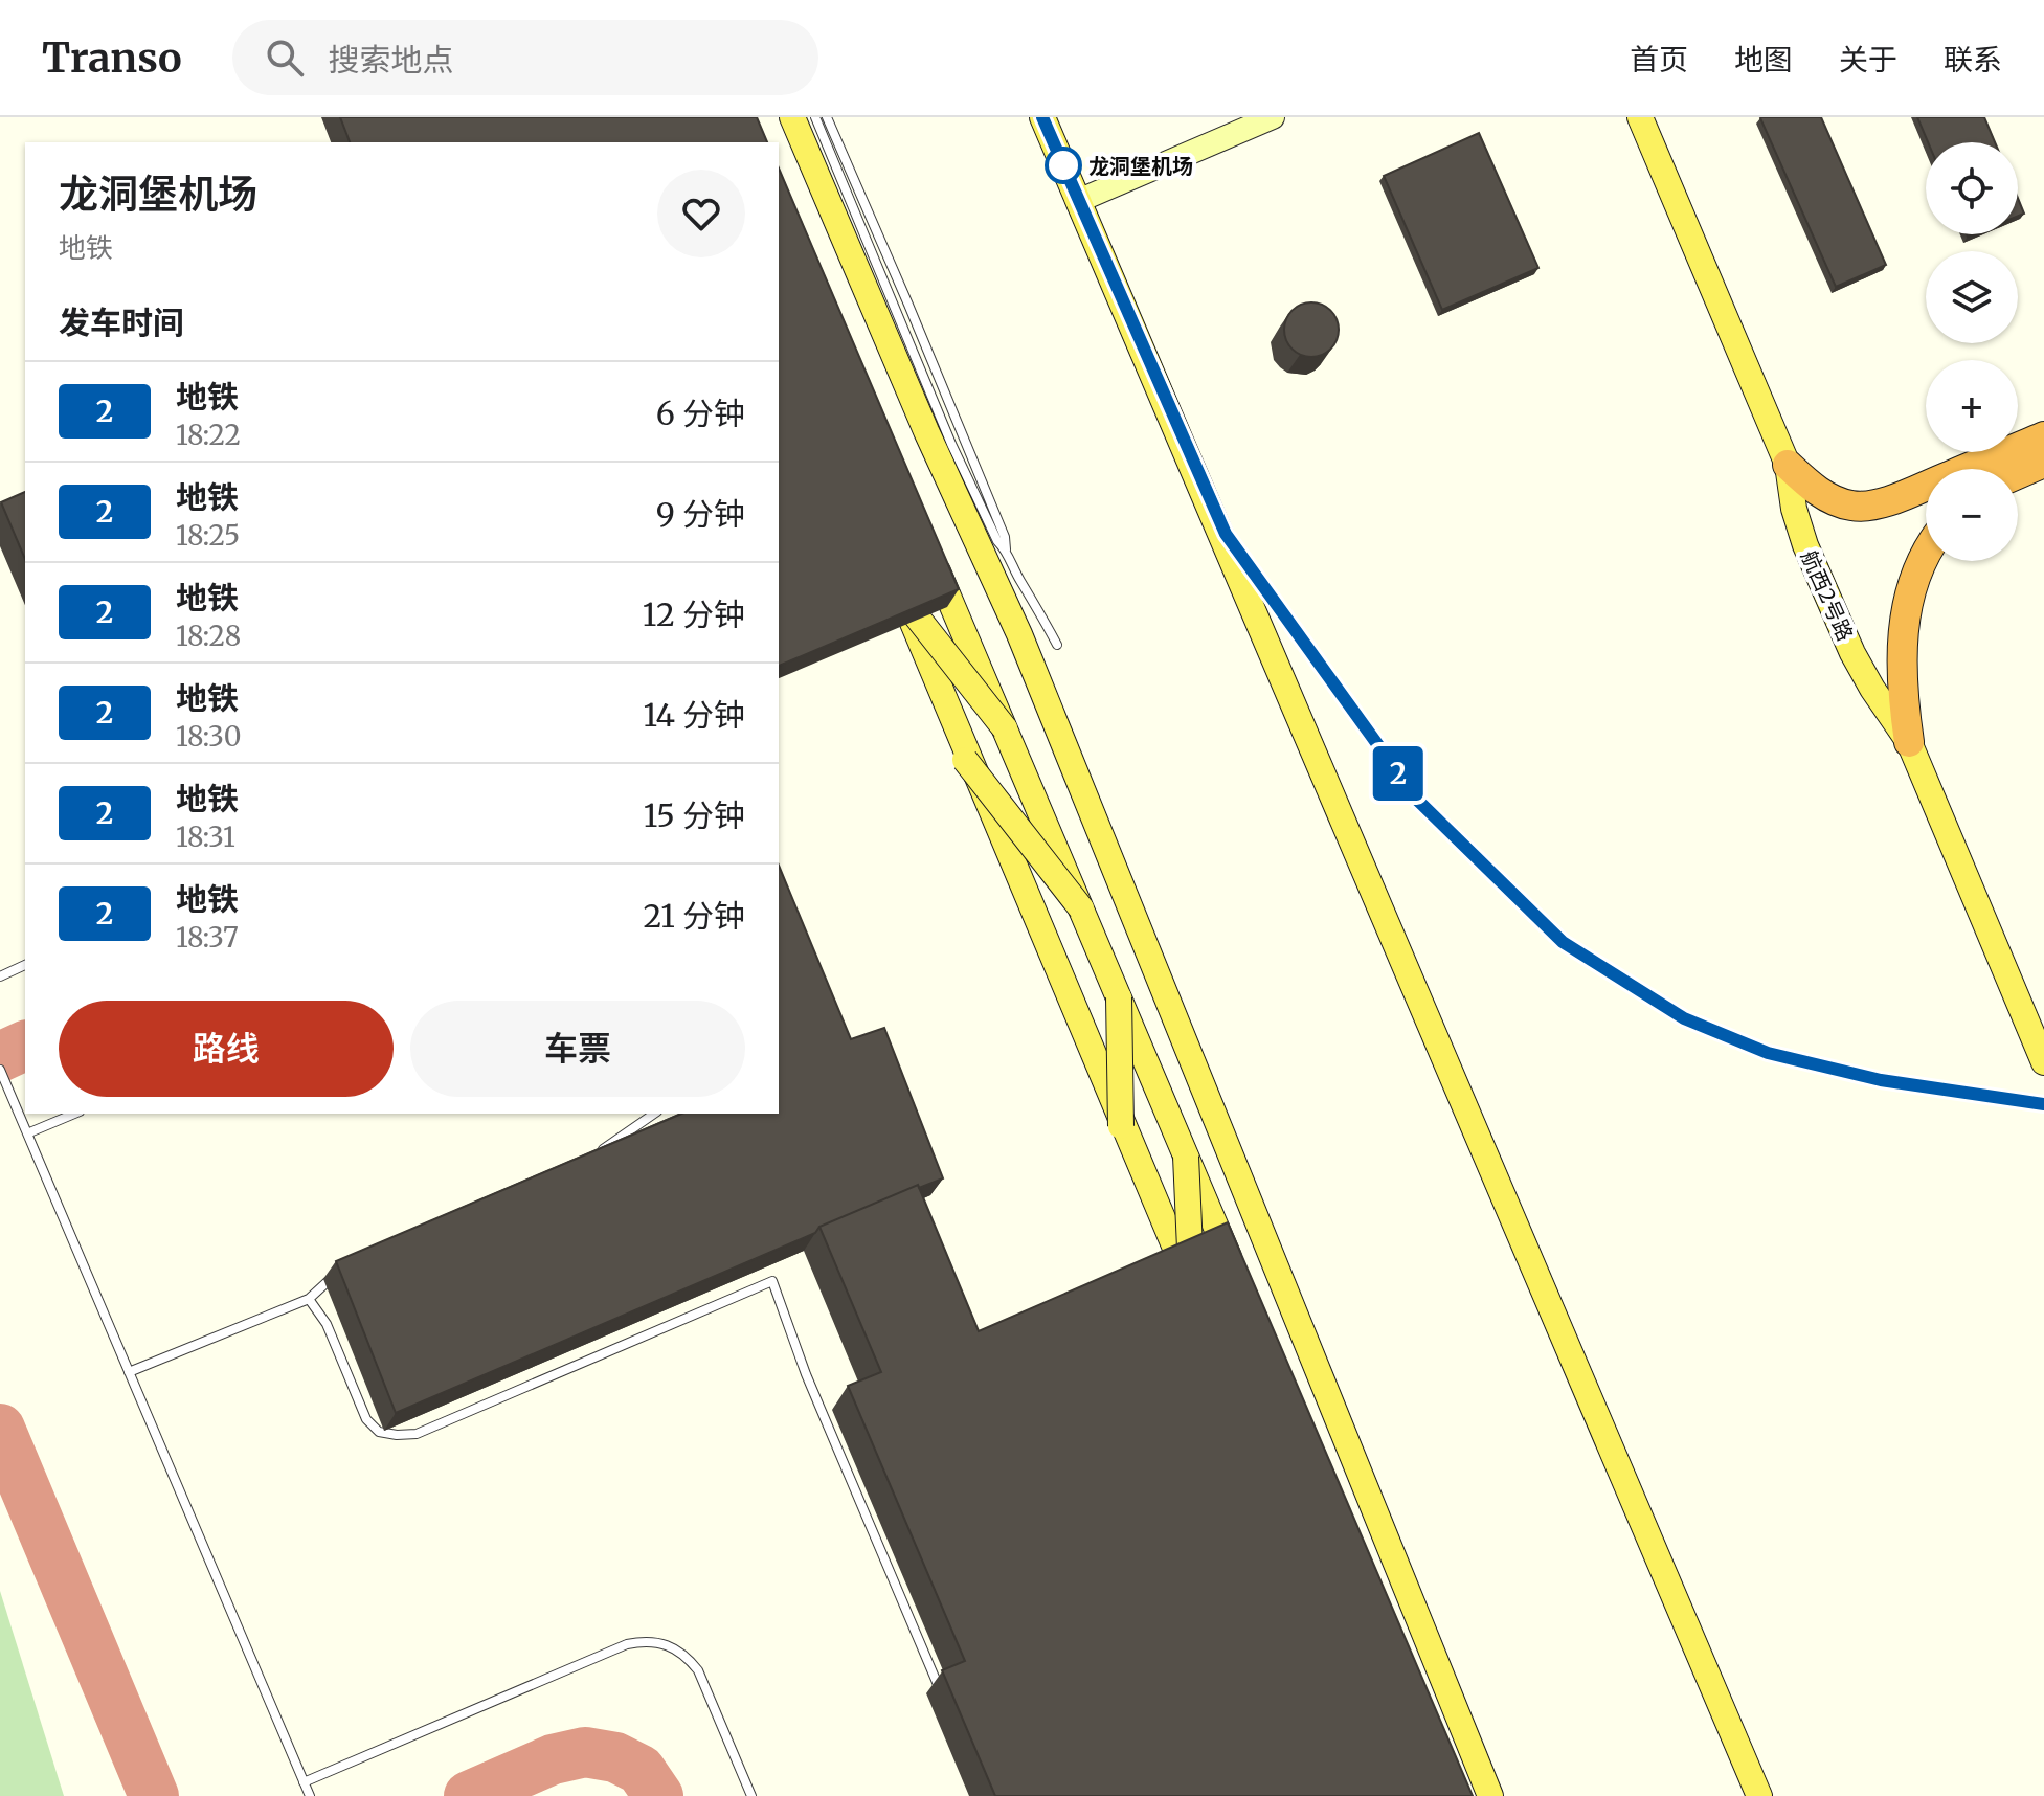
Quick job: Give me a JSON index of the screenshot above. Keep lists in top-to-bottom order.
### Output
{
  "streets": {
    "main road": ["航西2号路"]
  },
  "places": ["龙洞堡机场"],
  "lines": ["metro line 2"],
  "page": {
    "header": "Transo",
    "search": "搜索地点",
    "nav": [
      "首页",
      "地图",
      "关于",
      "联系"
    ],
    "on_map": "2",
    "map_buttons": ["+", "−"],
    "heading": [
      ["龙洞堡机场", "地铁"],
      "发车时间"
    ],
    "list": [
      {
        "mark": "2",
        "name": "地铁",
        "note": "18:22",
        "value": "6 分钟"
      },
      {
        "mark": "2",
        "name": "地铁",
        "note": "18:25",
        "value": "9 分钟"
      },
      {
        "mark": "2",
        "name": "地铁",
        "note": "18:28",
        "value": "12 分钟"
      },
      {
        "mark": "2",
        "name": "地铁",
        "note": "18:30",
        "value": "14 分钟"
      },
      {
        "mark": "2",
        "name": "地铁",
        "note": "18:31",
        "value": "15 分钟"
      },
      {
        "mark": "2",
        "name": "地铁",
        "note": "18:37",
        "value": "21 分钟"
      }
    ],
    "buttons": ["路线", "车票"]
  }
}
